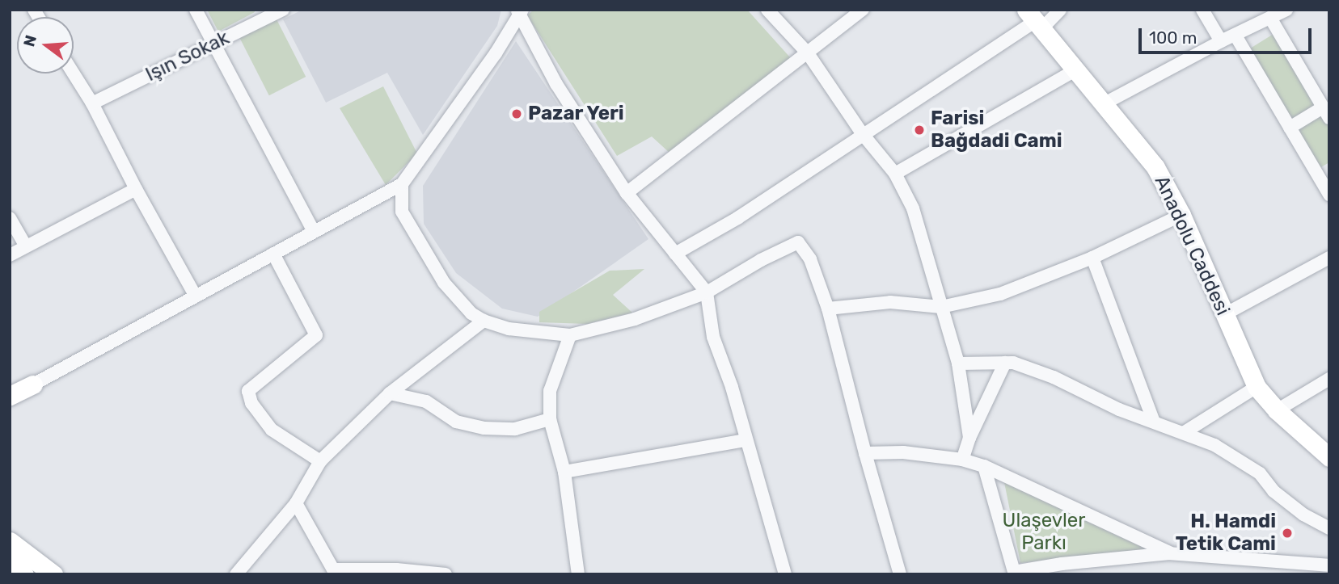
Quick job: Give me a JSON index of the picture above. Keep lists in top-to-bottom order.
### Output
{
  "streets": {
    "street": ["Işın Sokak", "Anadolu Caddesi"]
  },
  "parks": ["Ulaşevler Parkı"],
  "places": ["Pazar Yeri", "Farisi Bağdadi Cami", "H. Hamdi Tetik Cami"],
  "scale_bar": "100 m",
  "north": "left"
}
